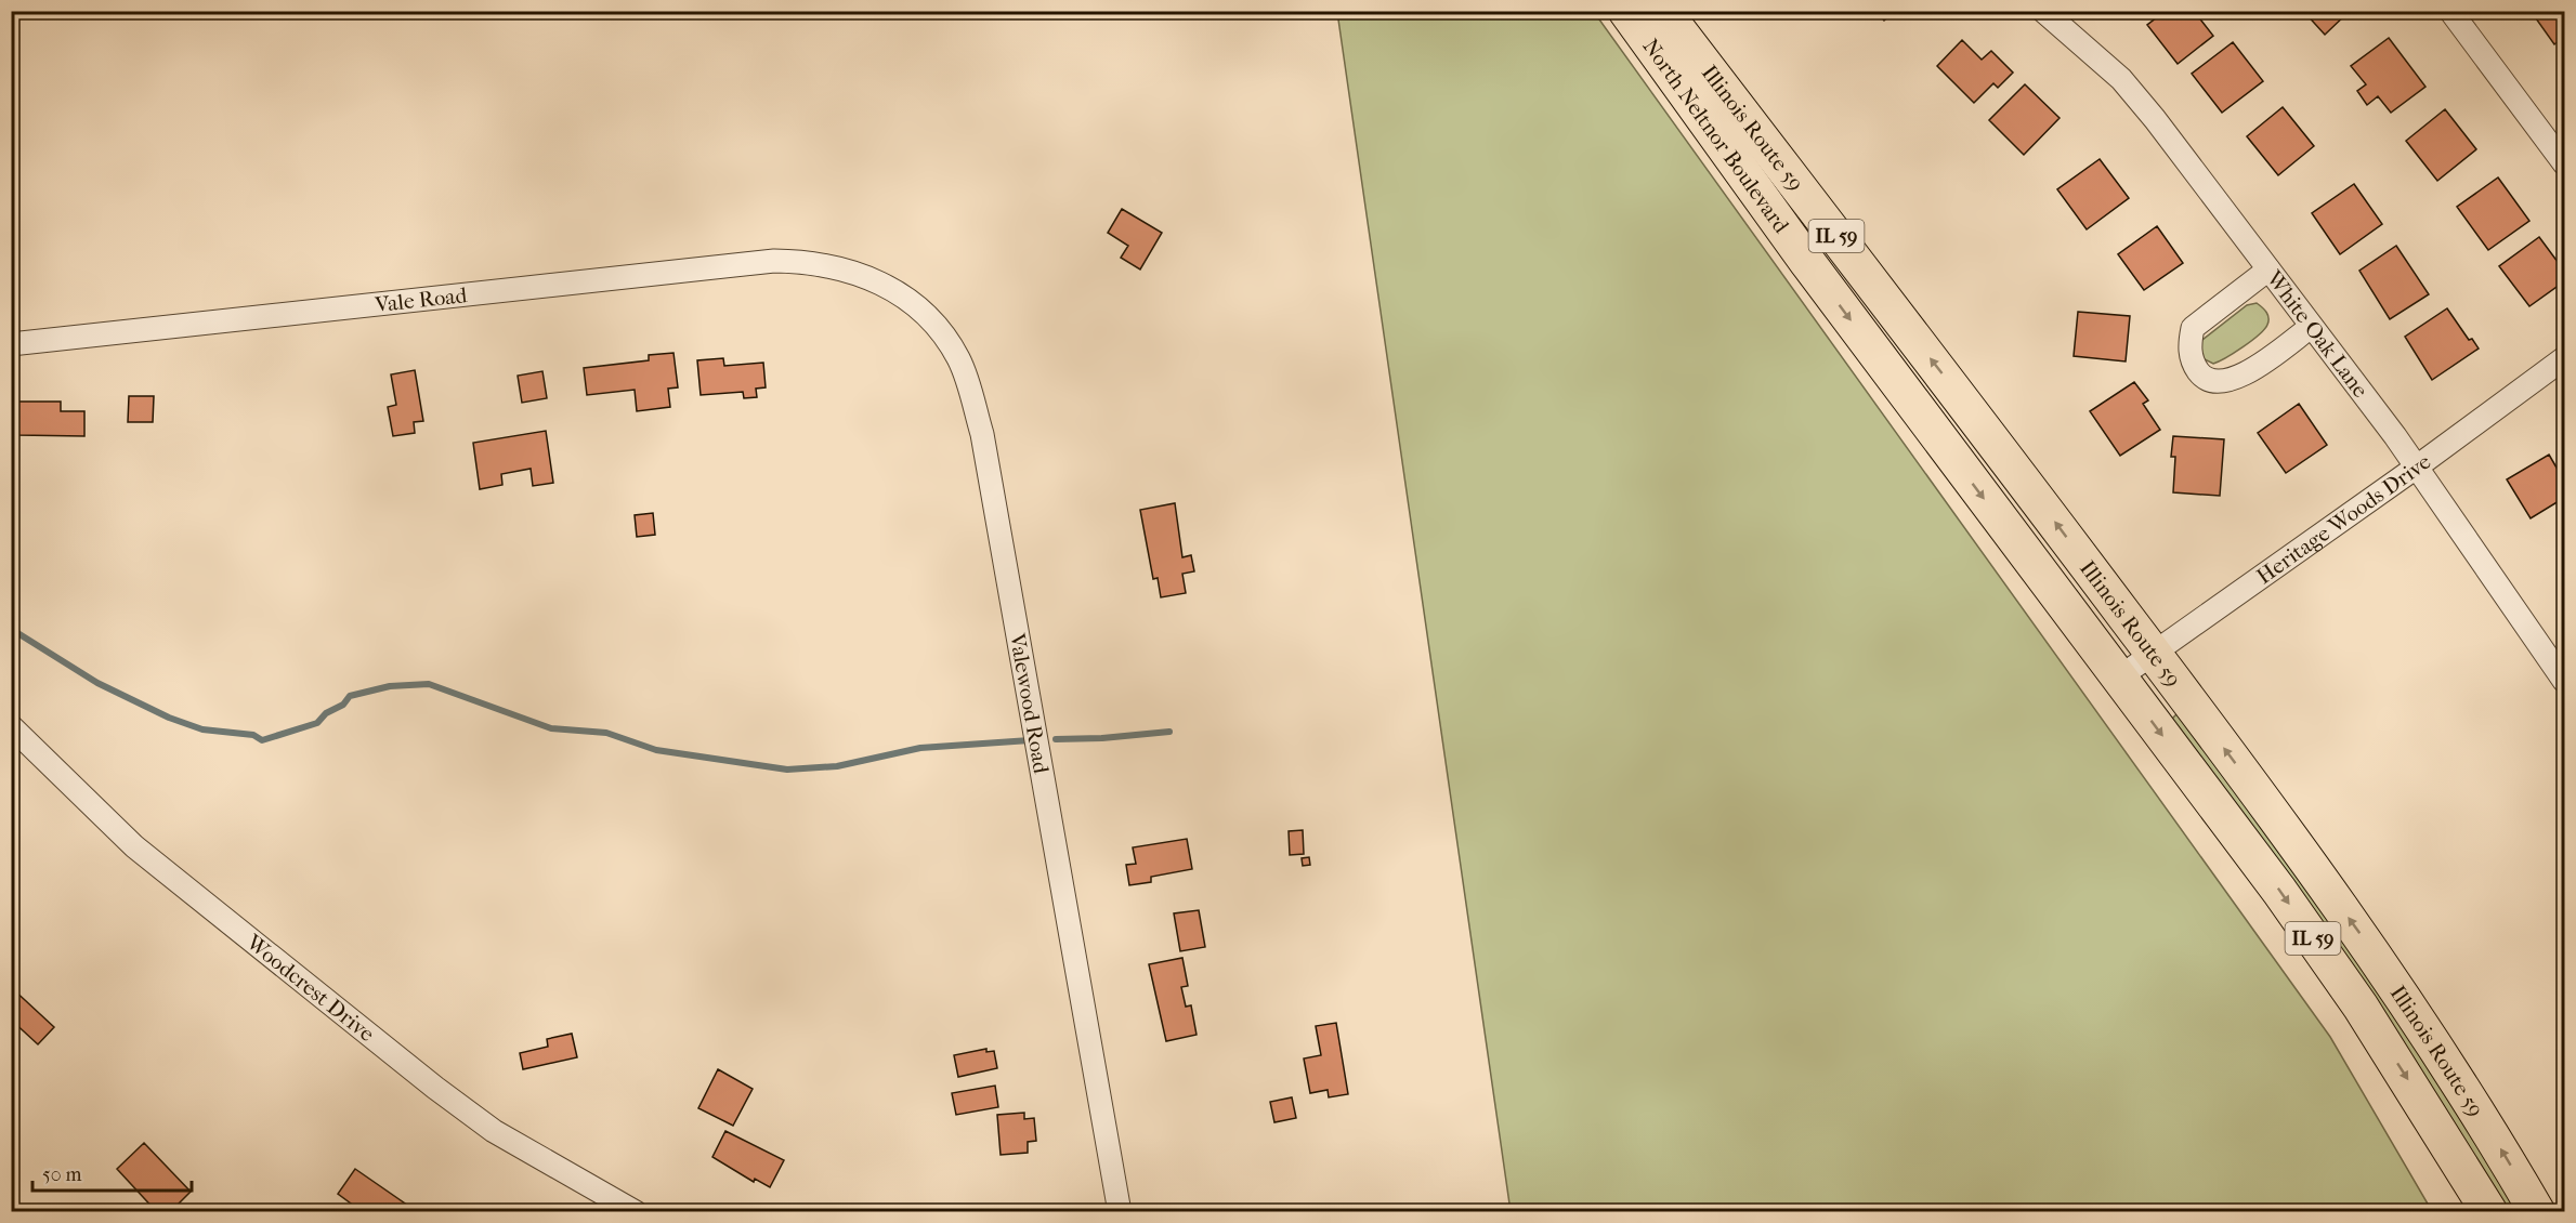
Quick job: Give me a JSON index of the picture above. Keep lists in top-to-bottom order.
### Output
{
  "streets": {
    "main road": ["Illinois Route 59", "North Neltnor Boulevard", "IL 59"],
    "street": [
      "Vale Road",
      "White Oak Lane",
      "Heritage Woods Drive",
      "Valewood Road",
      "Woodcrest Drive"
    ]
  },
  "crossings": [
    ["Illinois Route 59", "North Neltnor Boulevard"],
    ["Illinois Route 59", "Heritage Woods Drive"],
    ["Vale Road", "Valewood Road"],
    ["White Oak Lane", "Heritage Woods Drive"]
  ],
  "scale_bar": "50 m"
}
